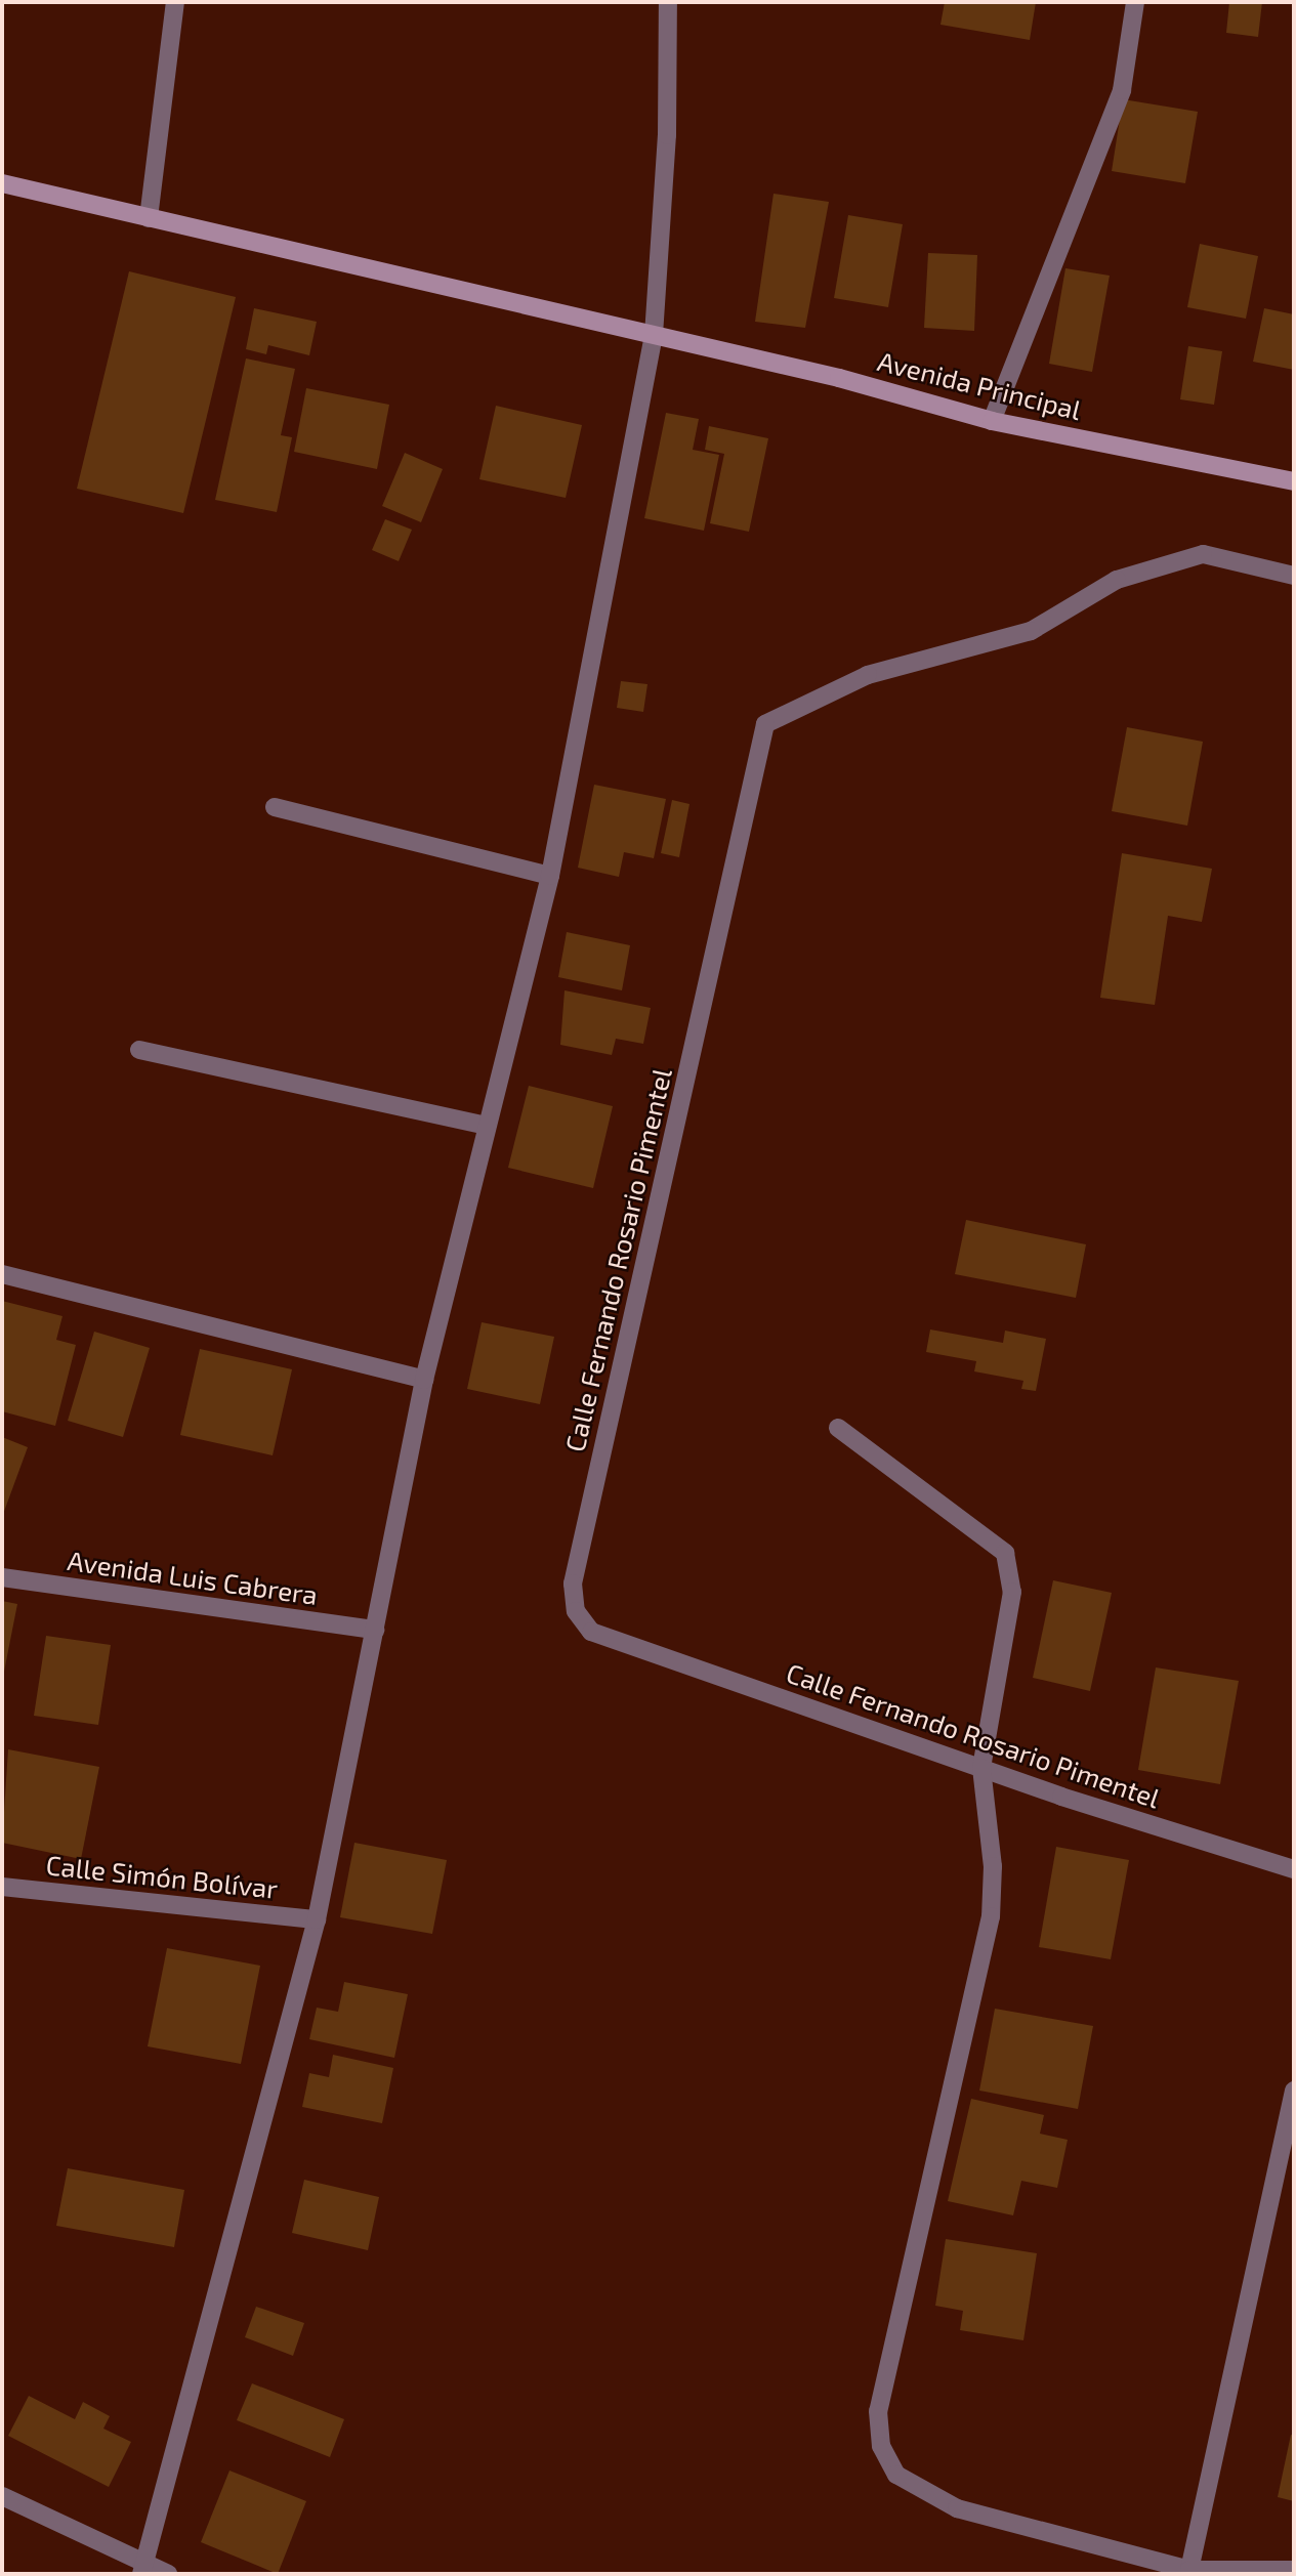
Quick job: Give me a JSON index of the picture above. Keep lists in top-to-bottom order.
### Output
{
  "streets": {
    "main road": ["Avenida Principal"],
    "street": ["Calle Fernando Rosario Pimentel", "Avenida Luis Cabrera", "Calle Simón Bolívar"]
  }
}
